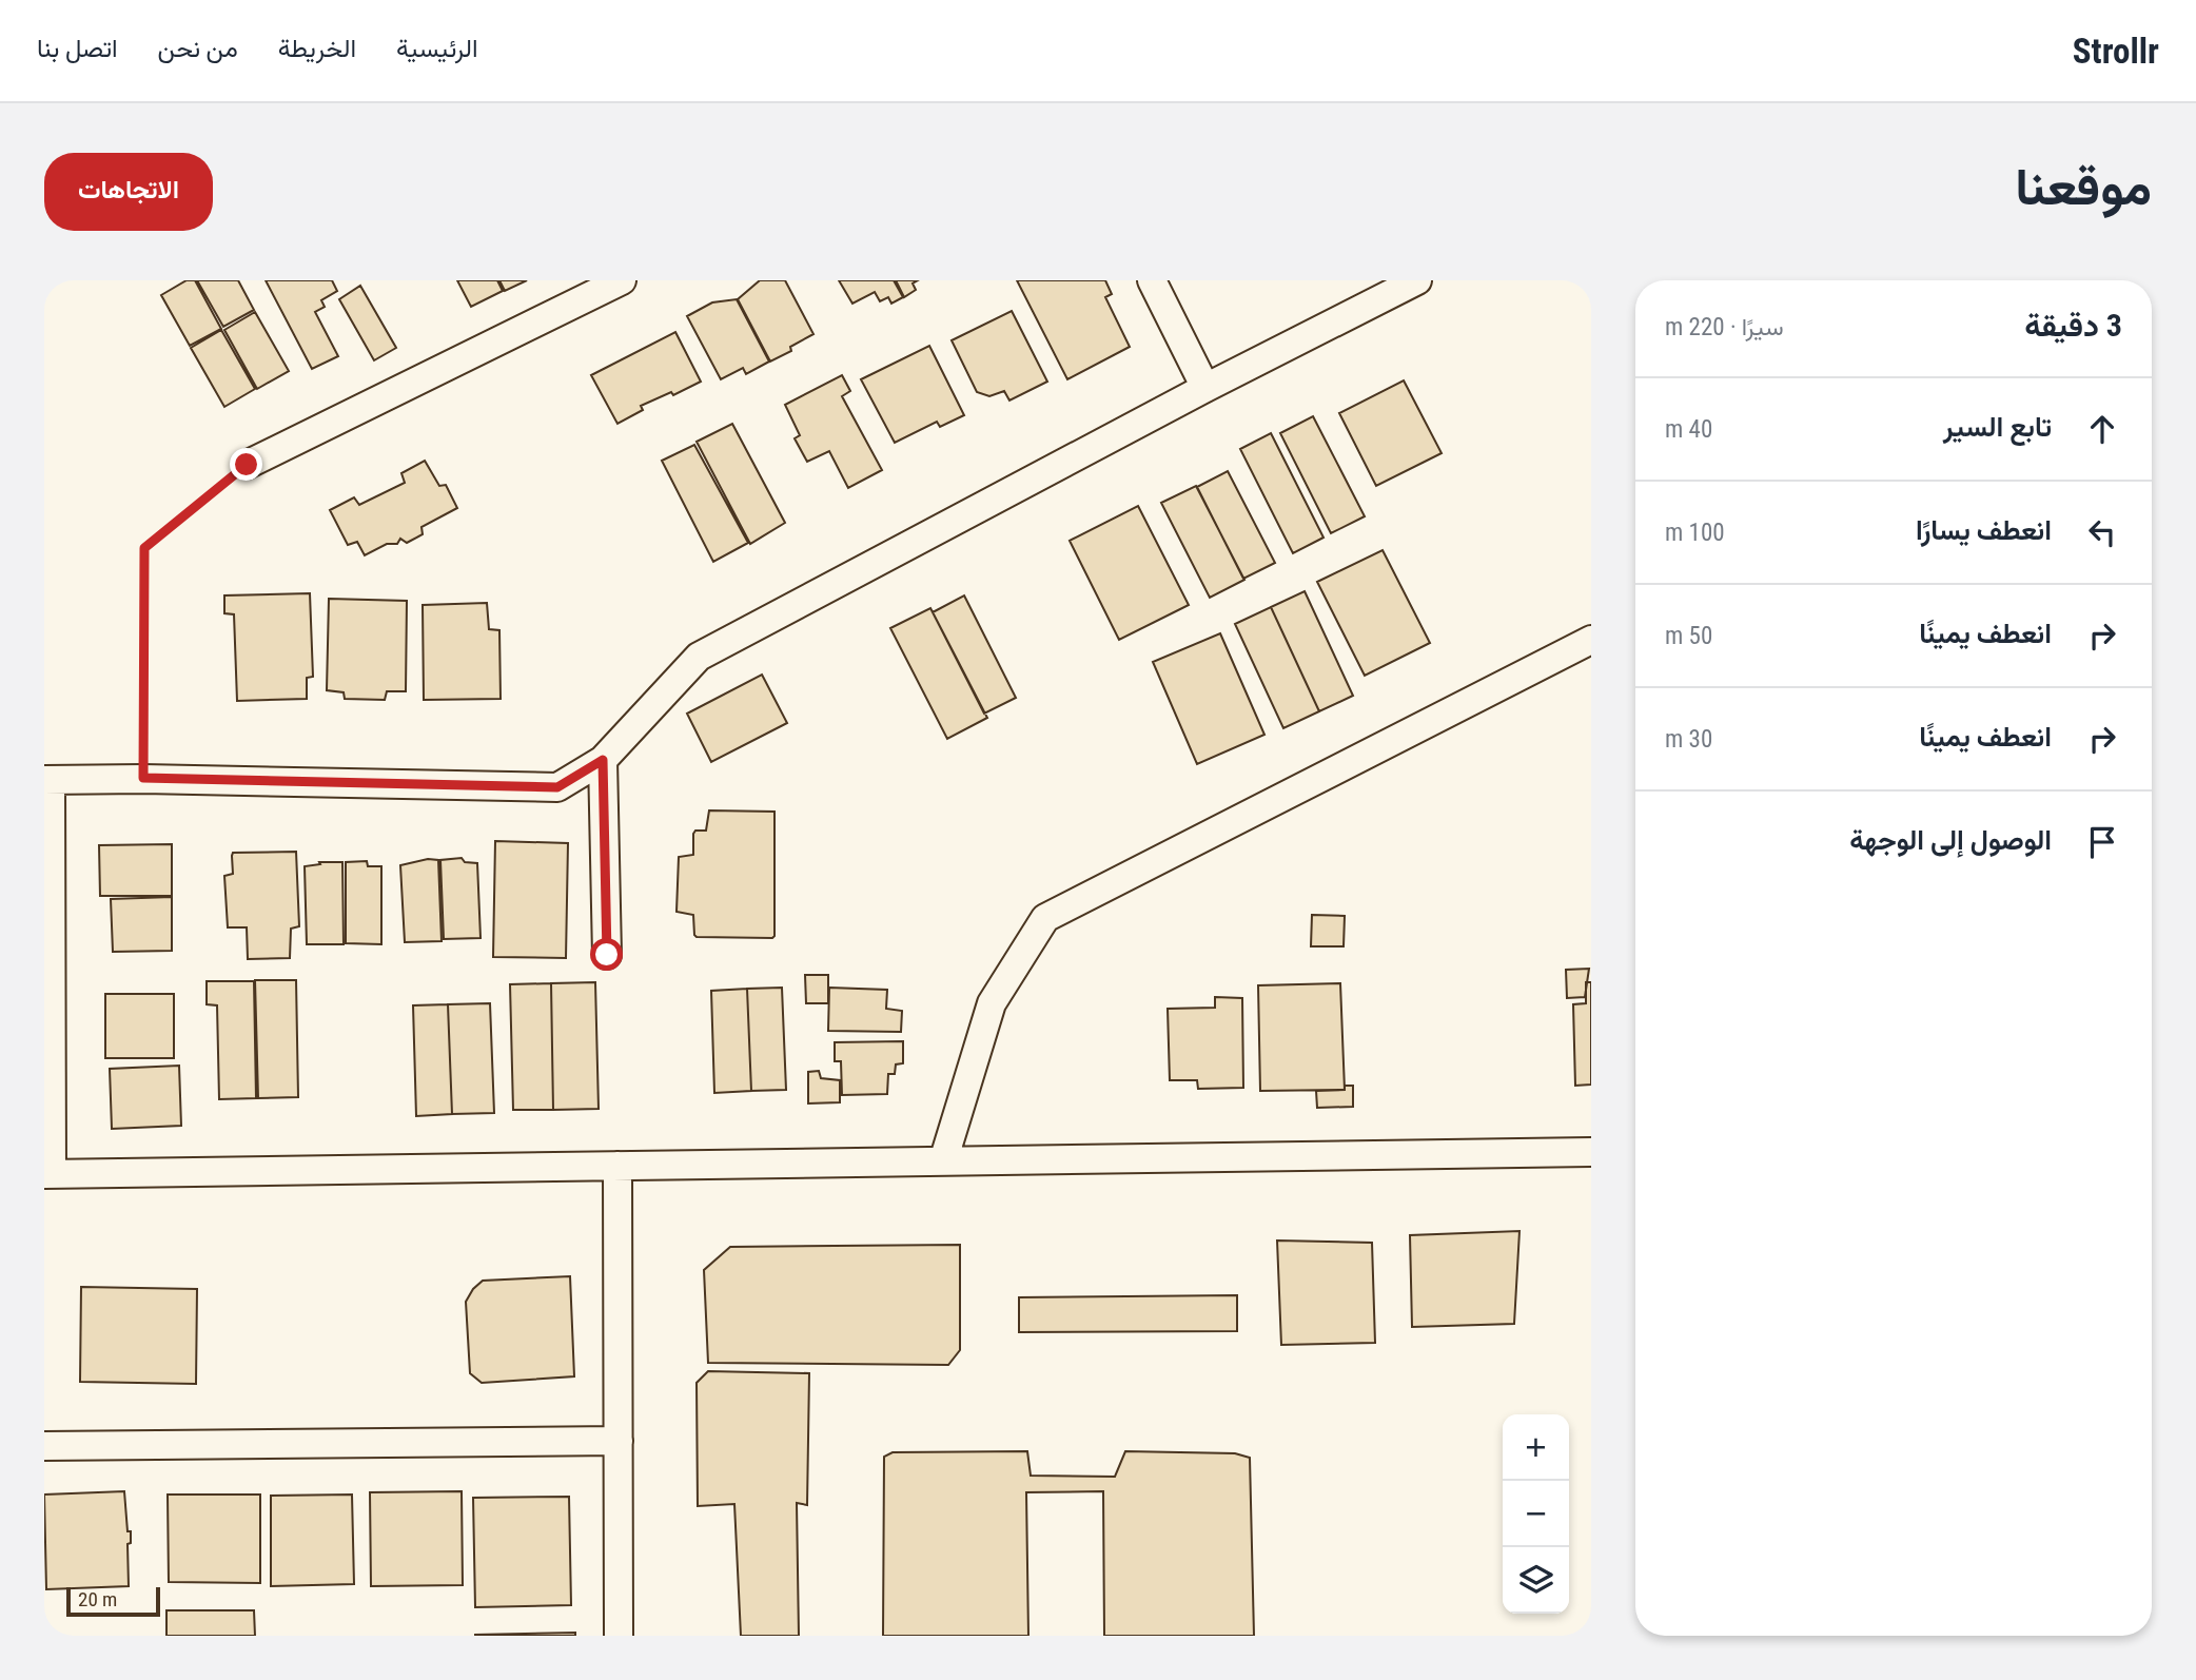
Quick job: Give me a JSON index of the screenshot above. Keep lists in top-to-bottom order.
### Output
{
  "scale_bar": "20 m",
  "page": {
    "header": "Strollr",
    "nav": [
      "الرئيسية",
      "الخريطة",
      "من نحن",
      "اتصل بنا"
    ],
    "title": "موقعنا",
    "buttons": "الاتجاهات",
    "heading": ["3 دقيقة", "سيرًا · 220 m"],
    "list": [
      ["تابع السير", "40 m"],
      ["انعطف يسارًا", "100 m"],
      ["انعطف يمينًا", "50 m"],
      ["انعطف يمينًا", "30 m"],
      "الوصول إلى الوجهة"
    ],
    "map_buttons": ["+", "−"],
    "scale": "20 m"
  }
}
